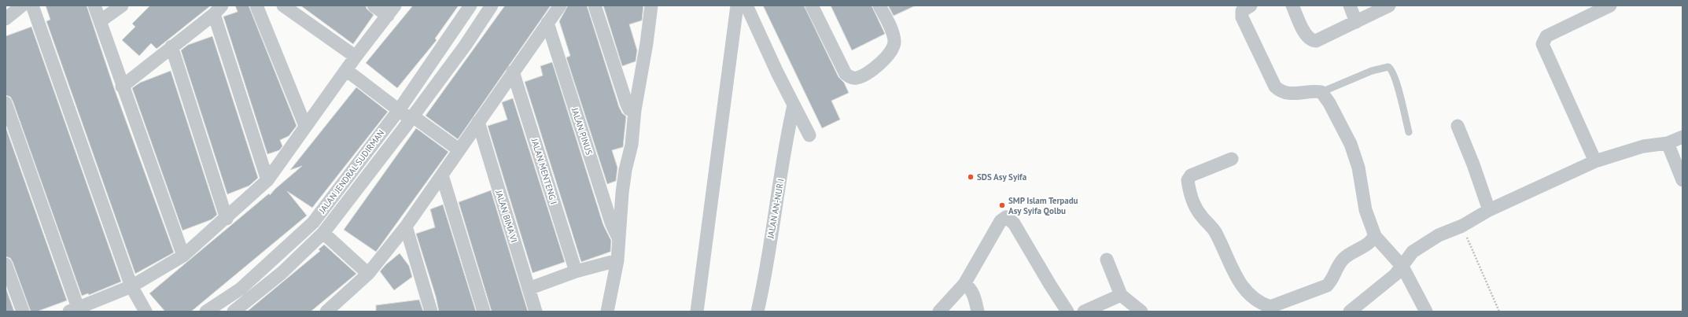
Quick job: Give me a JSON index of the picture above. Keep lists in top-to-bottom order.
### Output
{
  "streets": {
    "street": [
      "JALAN PINUS",
      "JALAN JENDRAL SUDIRMAN",
      "JALAN MENTENG I",
      "JALAN AN-NUR I",
      "JALAN BIMA VI"
    ]
  },
  "places": ["SDS Asy Syifa", "SMP Islam Terpadu Asy Syifa Qolbu"]
}
